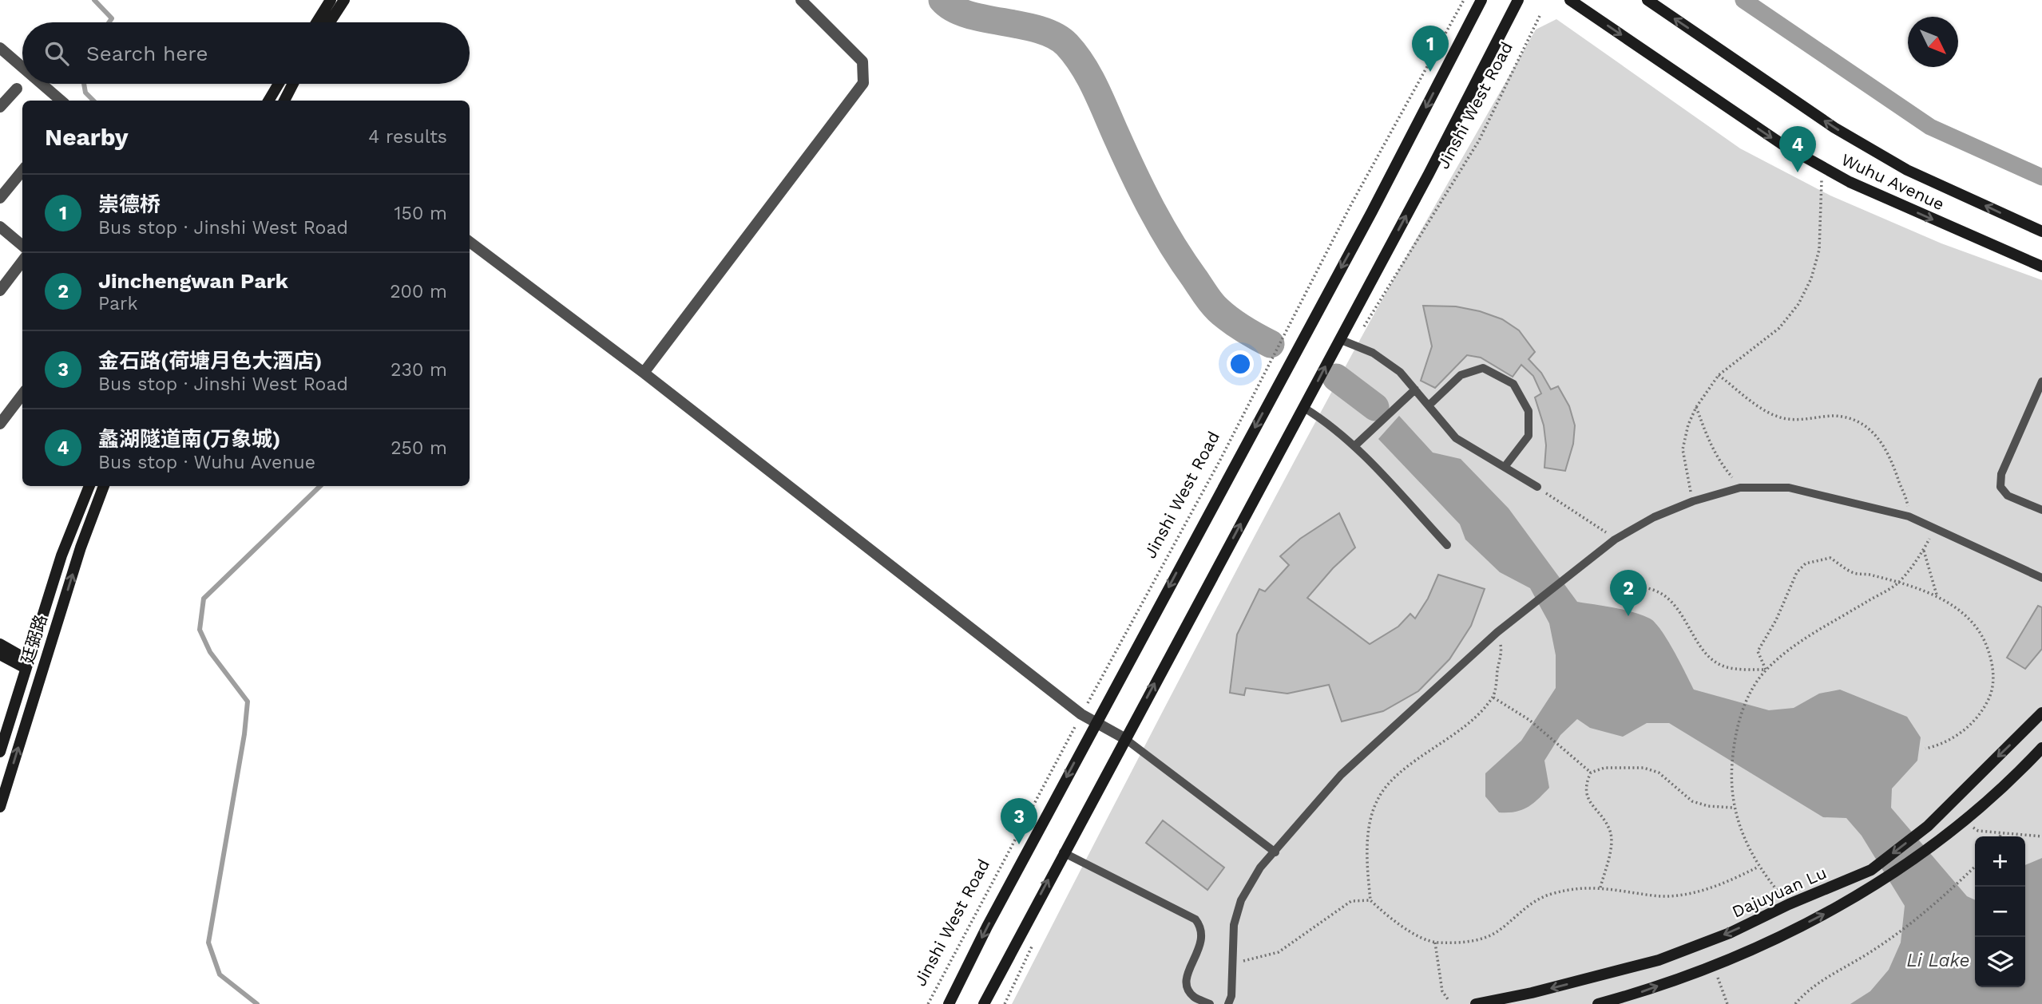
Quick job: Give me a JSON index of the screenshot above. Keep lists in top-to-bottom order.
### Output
{
  "streets": {
    "main road": [
      "Jinshi West Road",
      "Wuhu Avenue",
      "廷弼路",
      "Dajuyuan Lu"
    ]
  },
  "water": ["Li Lake"],
  "north": "bottom right",
  "page": {
    "search": "Search here",
    "pins": [
      "1",
      "4",
      "2",
      "3"
    ],
    "heading": ["Nearby", "4 results"],
    "list": [
      {
        "mark": "1",
        "name": "崇德桥",
        "note": "Bus stop · Jinshi West Road",
        "value": "150 m"
      },
      {
        "mark": "2",
        "name": "Jinchengwan Park",
        "note": "Park",
        "value": "200 m"
      },
      {
        "mark": "3",
        "name": "金石路(荷塘月色大酒店)",
        "note": "Bus stop · Jinshi West Road",
        "value": "230 m"
      },
      {
        "mark": "4",
        "name": "蠡湖隧道南(万象城)",
        "note": "Bus stop · Wuhu Avenue",
        "value": "250 m"
      }
    ],
    "map_buttons": ["+", "−"]
  }
}
